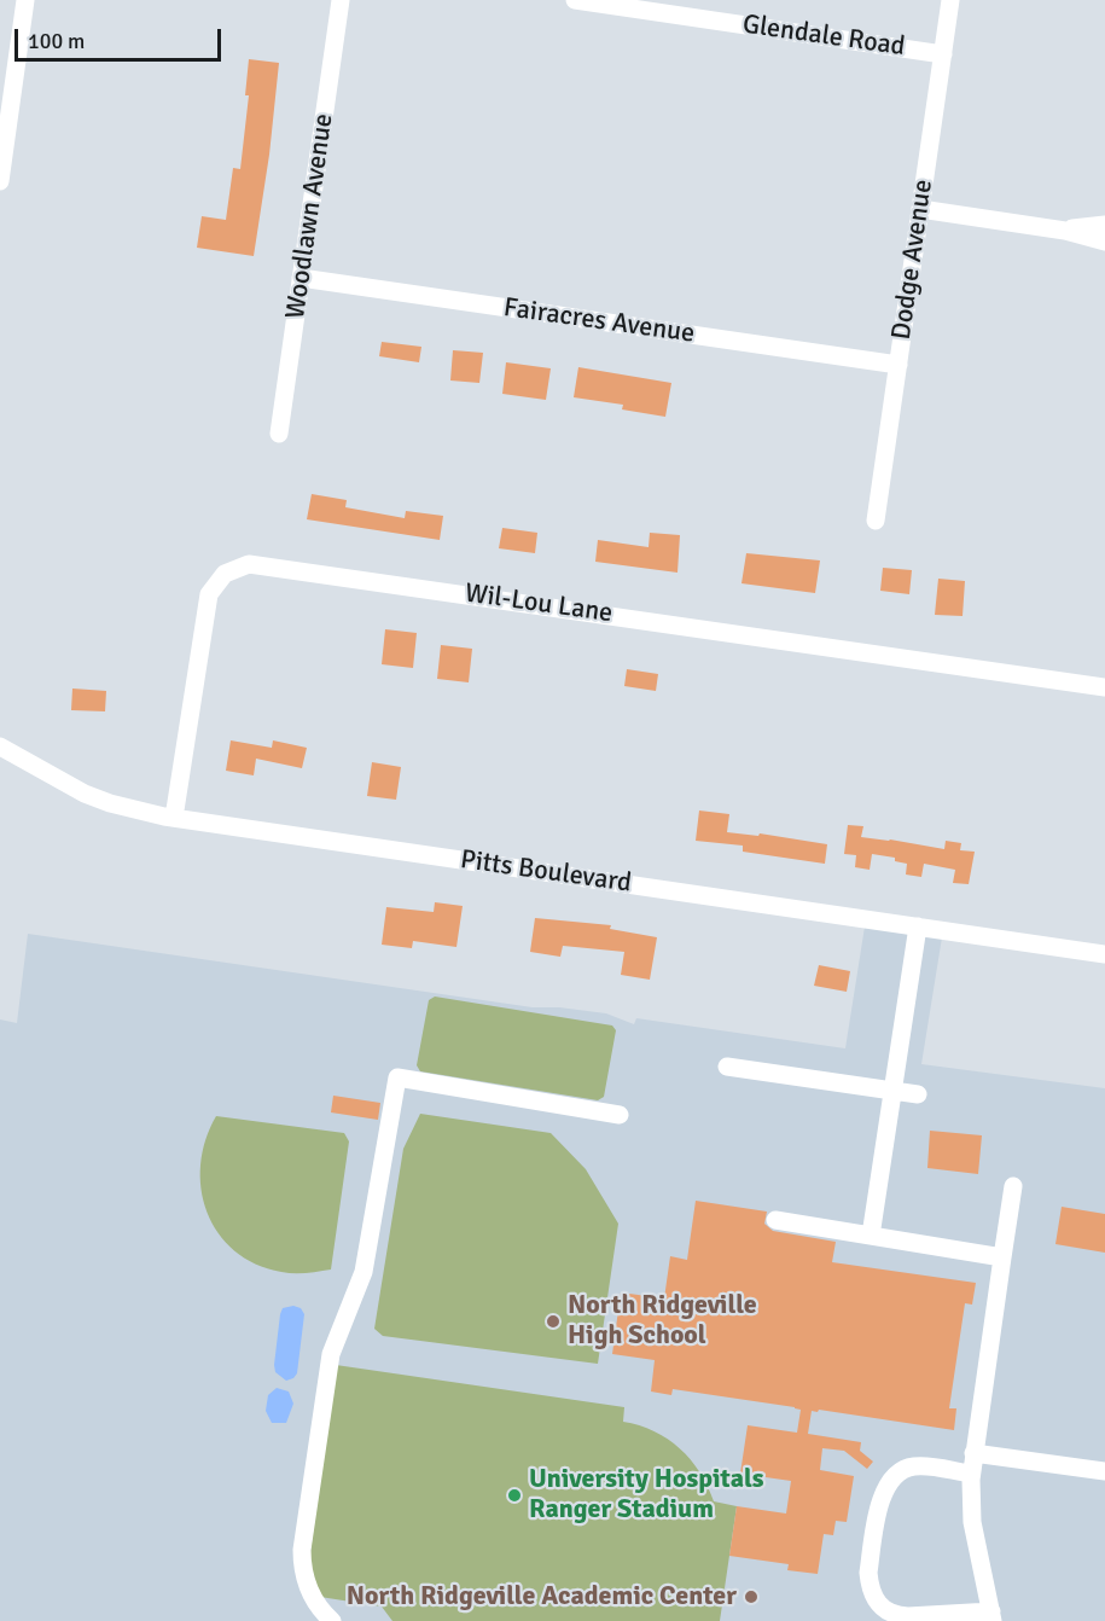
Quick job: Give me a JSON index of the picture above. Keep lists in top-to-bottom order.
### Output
{
  "streets": {
    "street": [
      "Glendale Road",
      "Woodlawn Avenue",
      "Dodge Avenue",
      "Fairacres Avenue",
      "Wil-Lou Lane",
      "Pitts Boulevard"
    ]
  },
  "crossings": [
    ["Glendale Road", "Dodge Avenue"],
    ["Woodlawn Avenue", "Fairacres Avenue"],
    ["Dodge Avenue", "Fairacres Avenue"],
    ["Wil-Lou Lane", "Pitts Boulevard"]
  ],
  "places": ["North Ridgeville High School", "University Hospitals Ranger Stadium", "North Ridgeville Academic Center"],
  "scale_bar": "100 m"
}
